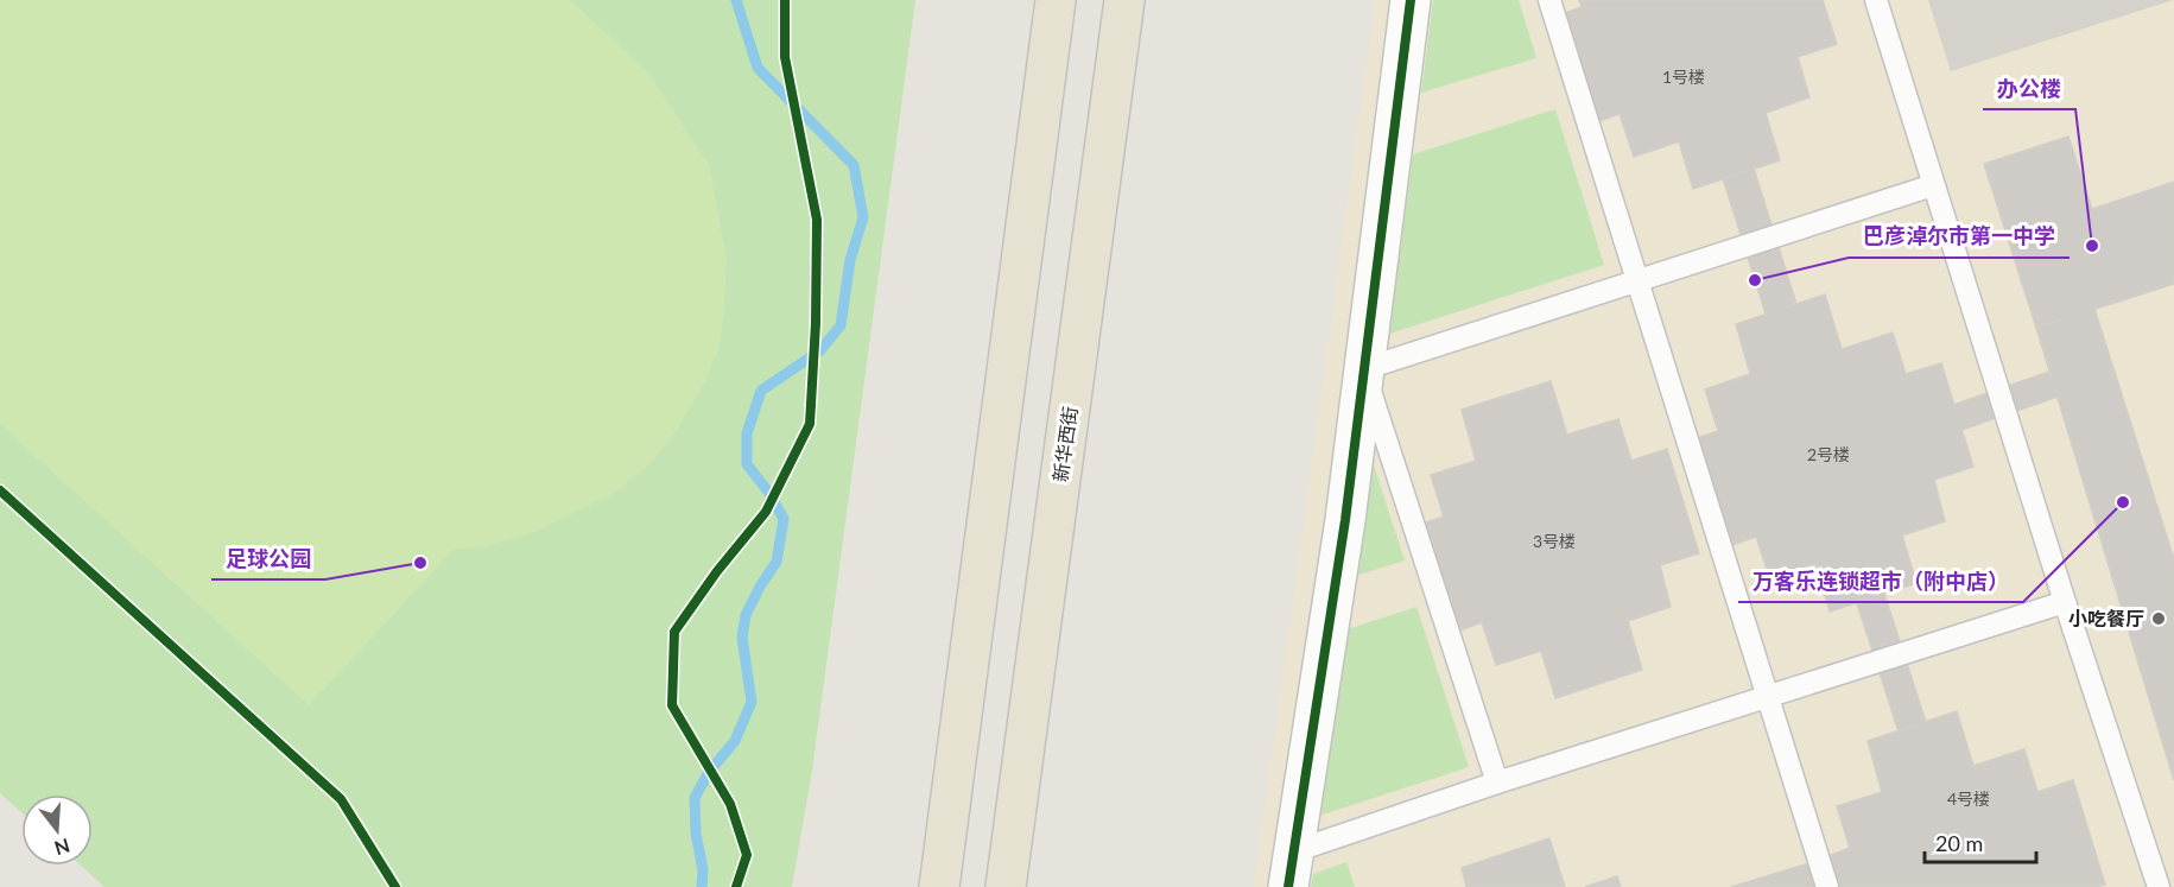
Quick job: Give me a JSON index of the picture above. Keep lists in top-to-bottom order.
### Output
{
  "streets": {
    "main road": ["新华西街"]
  },
  "places": [
    "办公楼",
    "巴彦淖尔市第一中学",
    "万客乐连锁超市（附中店）",
    "足球公园",
    "小吃餐厅"
  ],
  "house_numbers": [
    "1号楼",
    "2号楼",
    "3号楼",
    "4号楼"
  ],
  "scale_bar": "20 m",
  "north": "bottom"
}
